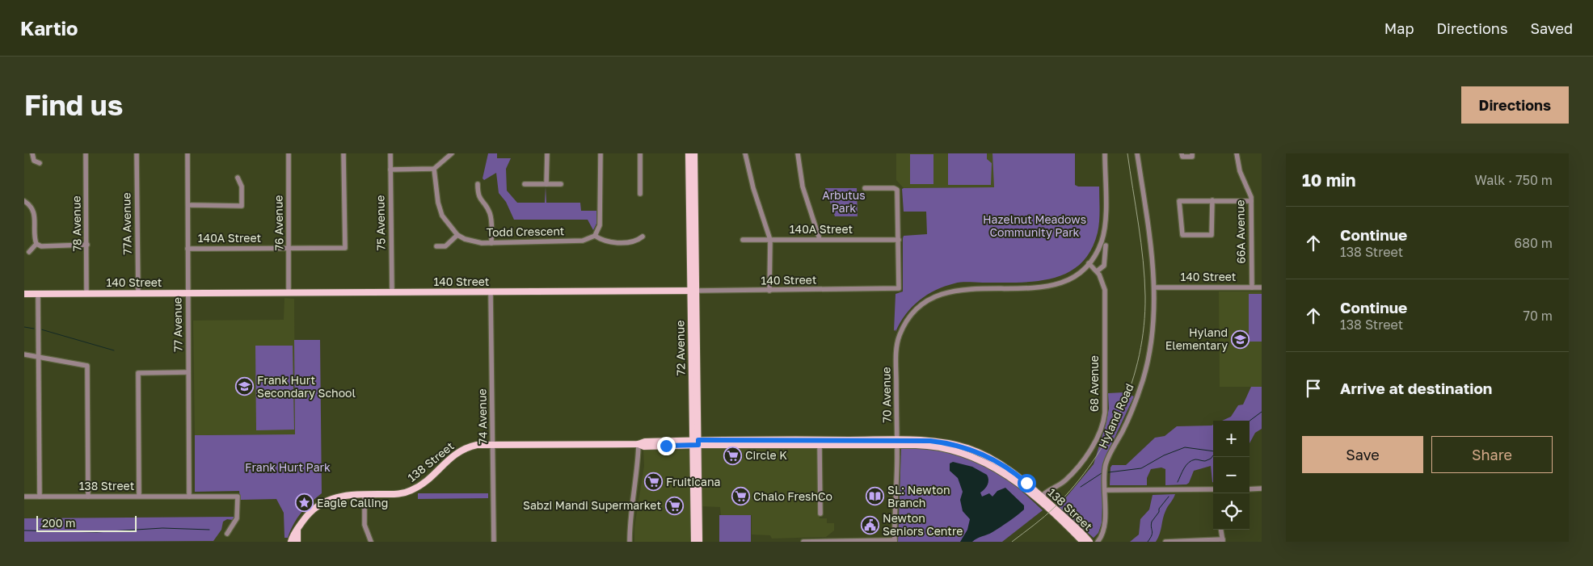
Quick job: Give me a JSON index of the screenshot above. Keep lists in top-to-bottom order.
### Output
{
  "streets": {
    "main road": ["140 Street", "72 Avenue", "138 Street"],
    "street": [
      "76 Avenue",
      "75 Avenue",
      "78 Avenue",
      "77A Avenue",
      "140A Street",
      "Todd Crescent",
      "66A Avenue",
      "77 Avenue",
      "68 Avenue",
      "70 Avenue",
      "Hyland Road",
      "74 Avenue"
    ]
  },
  "crossings": [
    ["76 Avenue", "140A Street"],
    ["76 Avenue", "140 Street"],
    ["75 Avenue", "140 Street"],
    ["78 Avenue", "140 Street"],
    ["77A Avenue", "140 Street"],
    ["140A Street", "140 Street"],
    ["140A Street", "77 Avenue"],
    ["66A Avenue", "140 Street"],
    ["140 Street", "77 Avenue"],
    ["140 Street", "72 Avenue"],
    ["140 Street", "Hyland Road"],
    ["140 Street", "74 Avenue"],
    ["77 Avenue", "138 Street"],
    ["72 Avenue", "138 Street"],
    ["68 Avenue", "70 Avenue"],
    ["68 Avenue", "138 Street"],
    ["70 Avenue", "138 Street"],
    ["74 Avenue", "138 Street"]
  ],
  "parks": ["Arbutus Park", "Hazelnut Meadows Community Park", "Frank Hurt Park"],
  "places": {
    "school or university": ["Hyland Elementary", "Frank Hurt Secondary School"],
    "supermarket": [
      "Circle K",
      "Fruiticana",
      "Chalo FreshCo",
      "Sabzi Mandi Supermarket"
    ],
    "library": ["SL: Newton Branch"],
    "place": ["Eagle Calling"],
    "public building": ["Newton Seniors Centre"]
  },
  "scale_bar": "200 m",
  "page": {
    "header": "Kartio",
    "nav": ["Map", "Directions", "Saved"],
    "buttons": [
      "Directions",
      ["Save", "Share"]
    ],
    "title": "Find us",
    "heading": ["10 min", "Walk · 750 m"],
    "list": [
      ["Continue", "138 Street", "680 m"],
      ["Continue", "138 Street", "70 m"],
      "Arrive at destination"
    ],
    "map_buttons": ["+", "−"],
    "scale": "200 m"
  }
}
